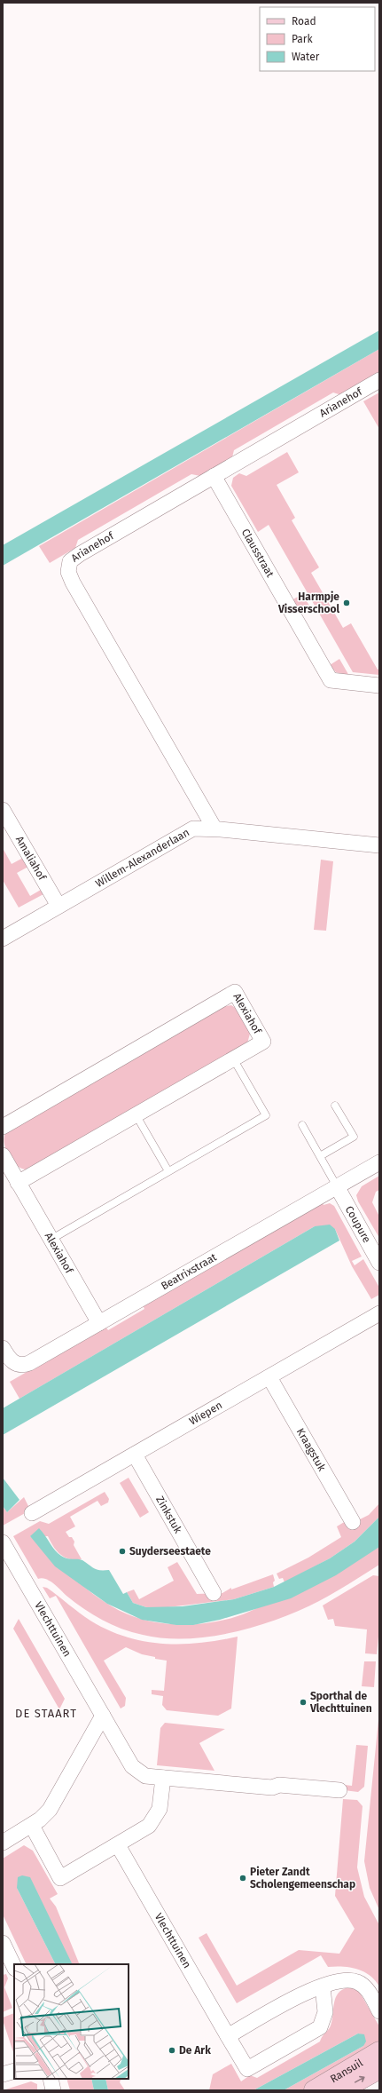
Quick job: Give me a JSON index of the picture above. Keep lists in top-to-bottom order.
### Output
{
  "streets": {
    "street": [
      "Arianehof",
      "Clausstraat",
      "Amaliahof",
      "Willem-Alexanderlaan",
      "Alexiahof",
      "Coupure",
      "Beatrixstraat",
      "Wiepen",
      "Kraagstuk",
      "Zinkstuk",
      "Vlechttuinen",
      "Ransuil"
    ]
  },
  "crossings": [
    ["Arianehof", "Clausstraat"],
    ["Arianehof", "Willem-Alexanderlaan"],
    ["Amaliahof", "Willem-Alexanderlaan"],
    ["Alexiahof", "Beatrixstraat"],
    ["Coupure", "Beatrixstraat"],
    ["Wiepen", "Kraagstuk"],
    ["Wiepen", "Zinkstuk"]
  ],
  "districts": ["DE STAART"],
  "places": [
    "Harmpje Visserschool",
    "Suyderseestaete",
    "Sporthal de Vlechttuinen",
    "Pieter Zandt Scholengemeenschap",
    "De Ark"
  ],
  "legend": ["Road", "Park", "Water"]
}
